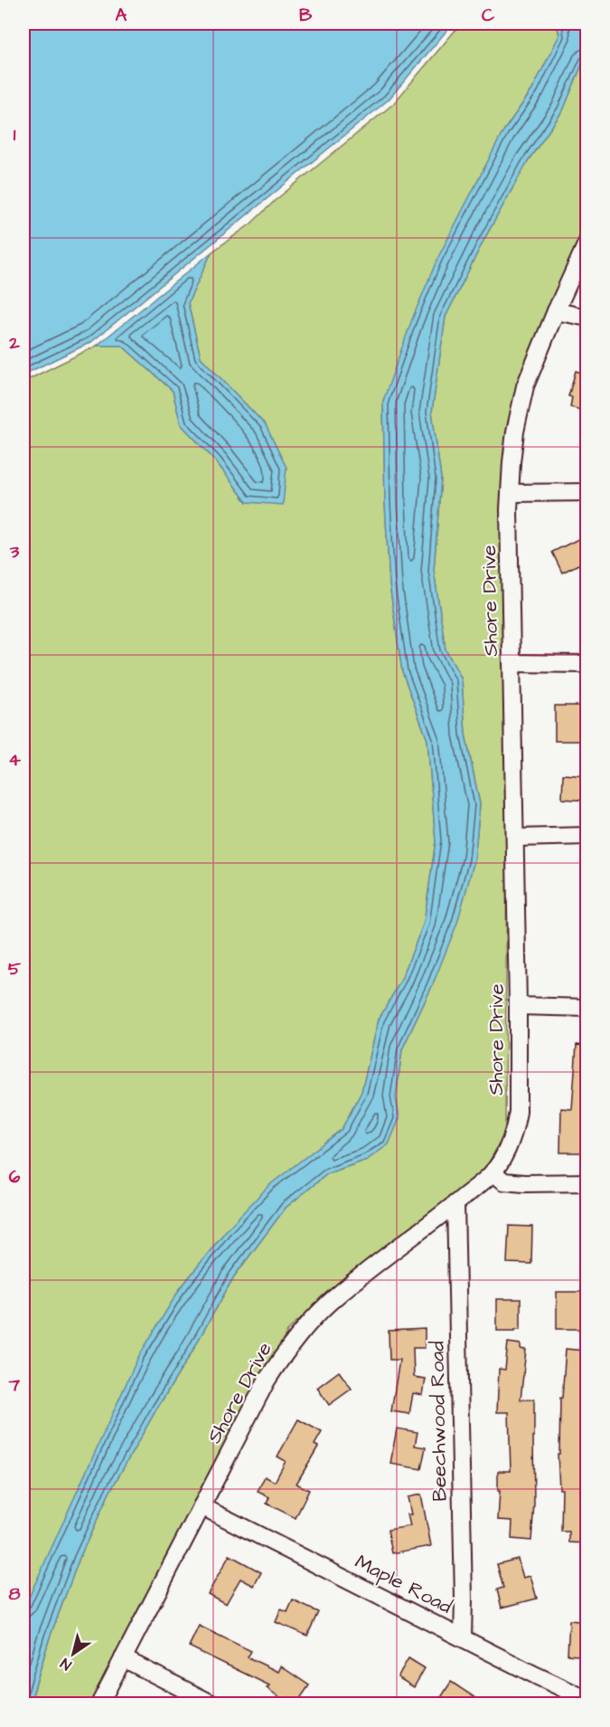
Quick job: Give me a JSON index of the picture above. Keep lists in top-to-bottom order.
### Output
{
  "streets": {
    "street": ["Shore Drive", "Beechwood Road", "Maple Road"]
  },
  "crossings": [
    ["Shore Drive", "Beechwood Road"],
    ["Shore Drive", "Maple Road"],
    ["Beechwood Road", "Maple Road"]
  ],
  "north": "bottom left",
  "grid": {
    "columns": ["A", "B", "C"],
    "rows": [
      "1",
      "2",
      "3",
      "4",
      "5",
      "6",
      "7",
      "8"
    ]
  }
}
